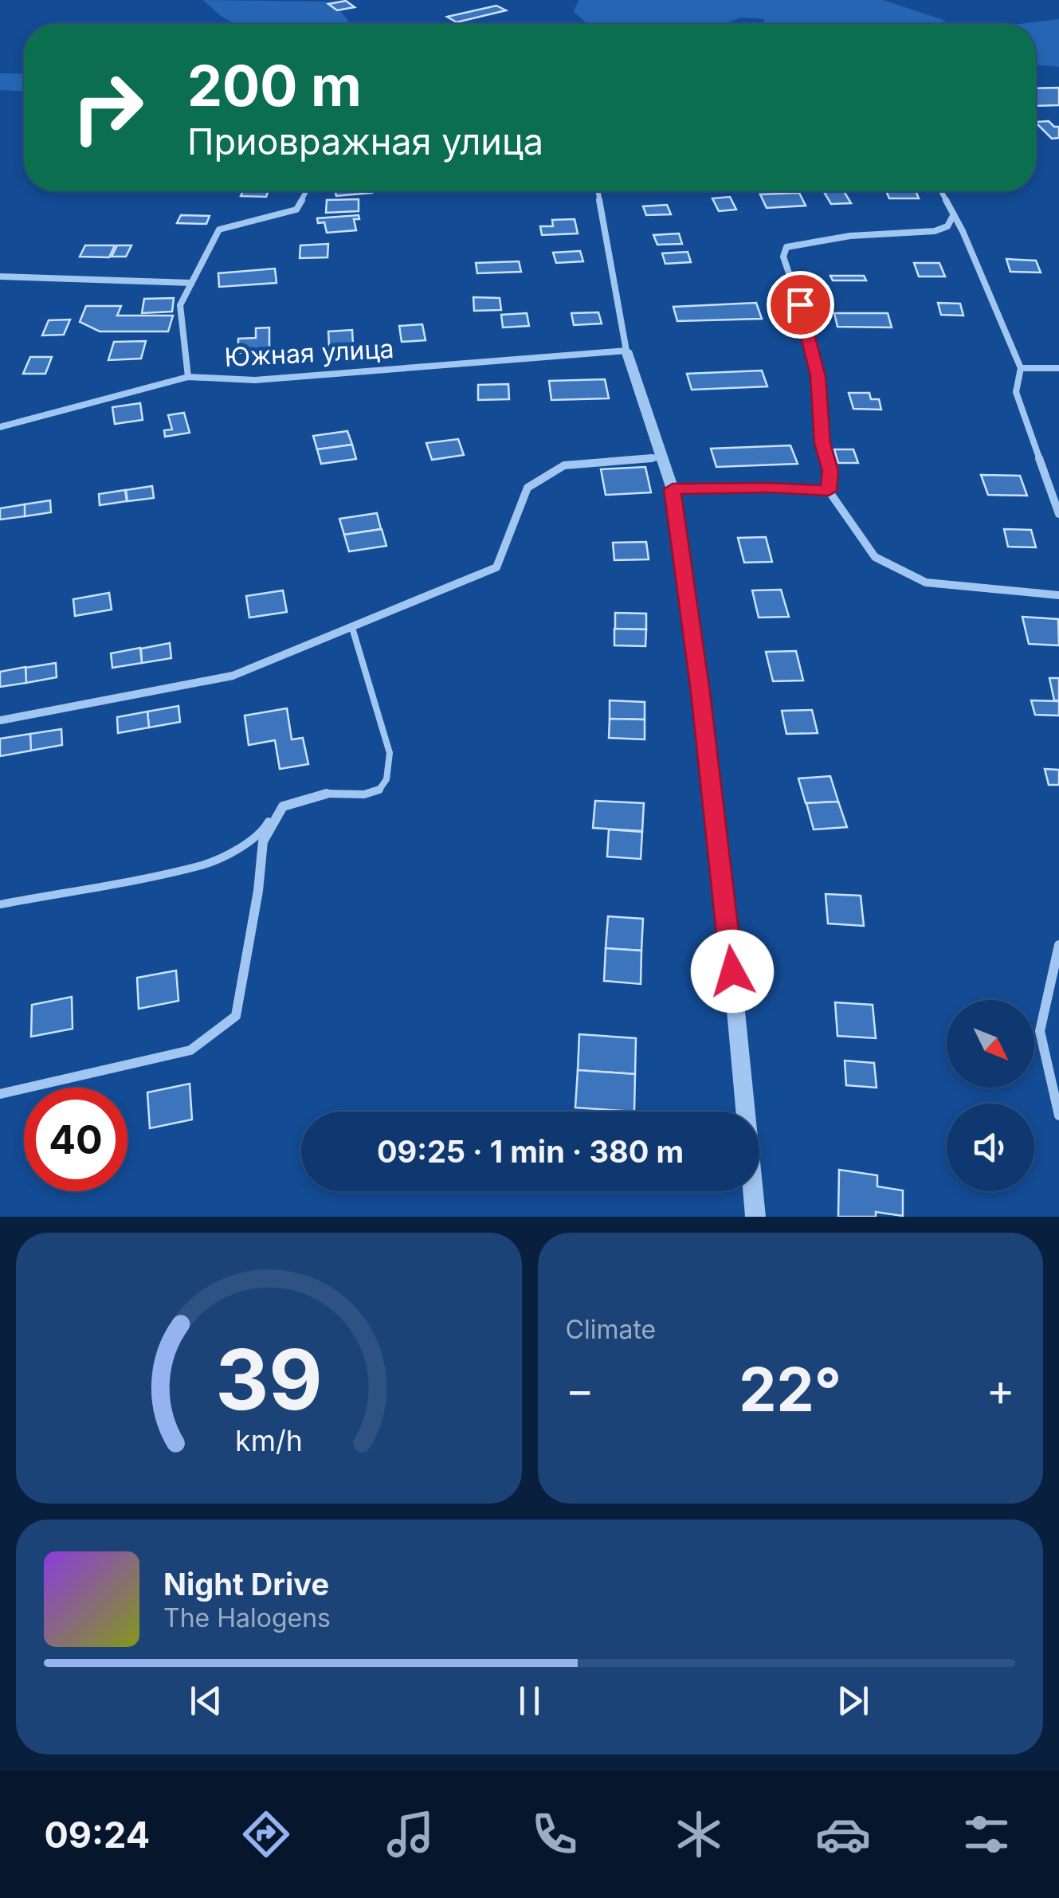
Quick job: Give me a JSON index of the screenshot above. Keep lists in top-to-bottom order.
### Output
{
  "streets": {
    "street": ["Южная улица"]
  },
  "north": "bottom right",
  "page": {
    "turn": ["200 m", "Приовражная улица"],
    "limit": "40",
    "trip": "09:25 · 1 min · 380 m",
    "tile": "Climate",
    "heat": ["−", "22°", "+"],
    "song": ["Night Drive", "The Halogens"],
    "tabs": "09:24",
    "gauge": ["39", "km/h"]
  }
}
